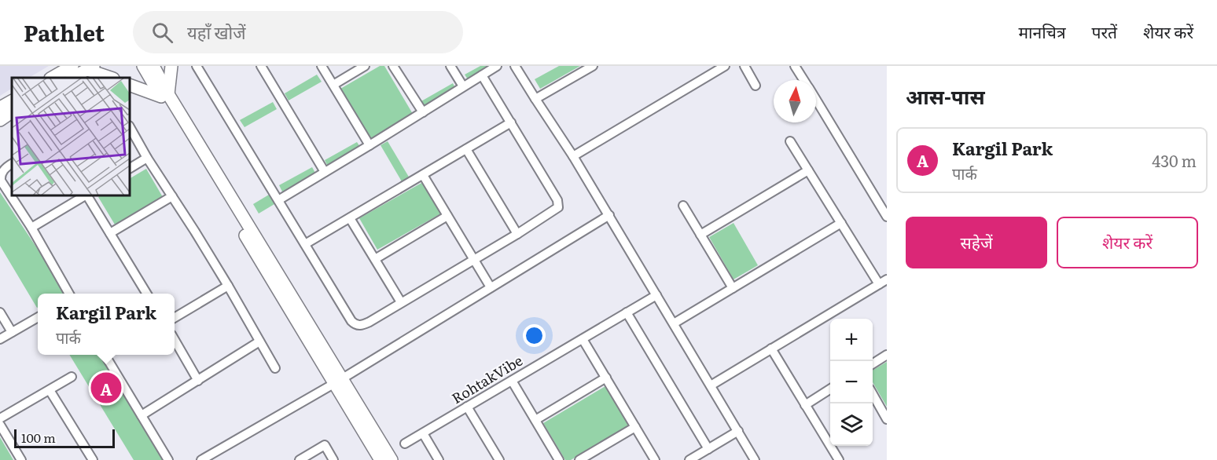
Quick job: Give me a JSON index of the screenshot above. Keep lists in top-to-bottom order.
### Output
{
  "streets": {
    "street": ["RohtakVibe"]
  },
  "scale_bar": "100 m",
  "north": "top",
  "page": {
    "header": "Pathlet",
    "search": "यहाँ खोजें",
    "nav": ["मानचित्र", "परतें", "शेयर करें"],
    "heading": "आस-पास",
    "list": [
      {
        "mark": "A",
        "name": "Kargil Park",
        "note": "पार्क",
        "value": "430 m"
      }
    ],
    "buttons": ["सहेजें", "शेयर करें"],
    "popup": ["Kargil Park", "पार्क"],
    "map_buttons": ["+", "−"],
    "pins": "A",
    "scale": "100 m"
  }
}
